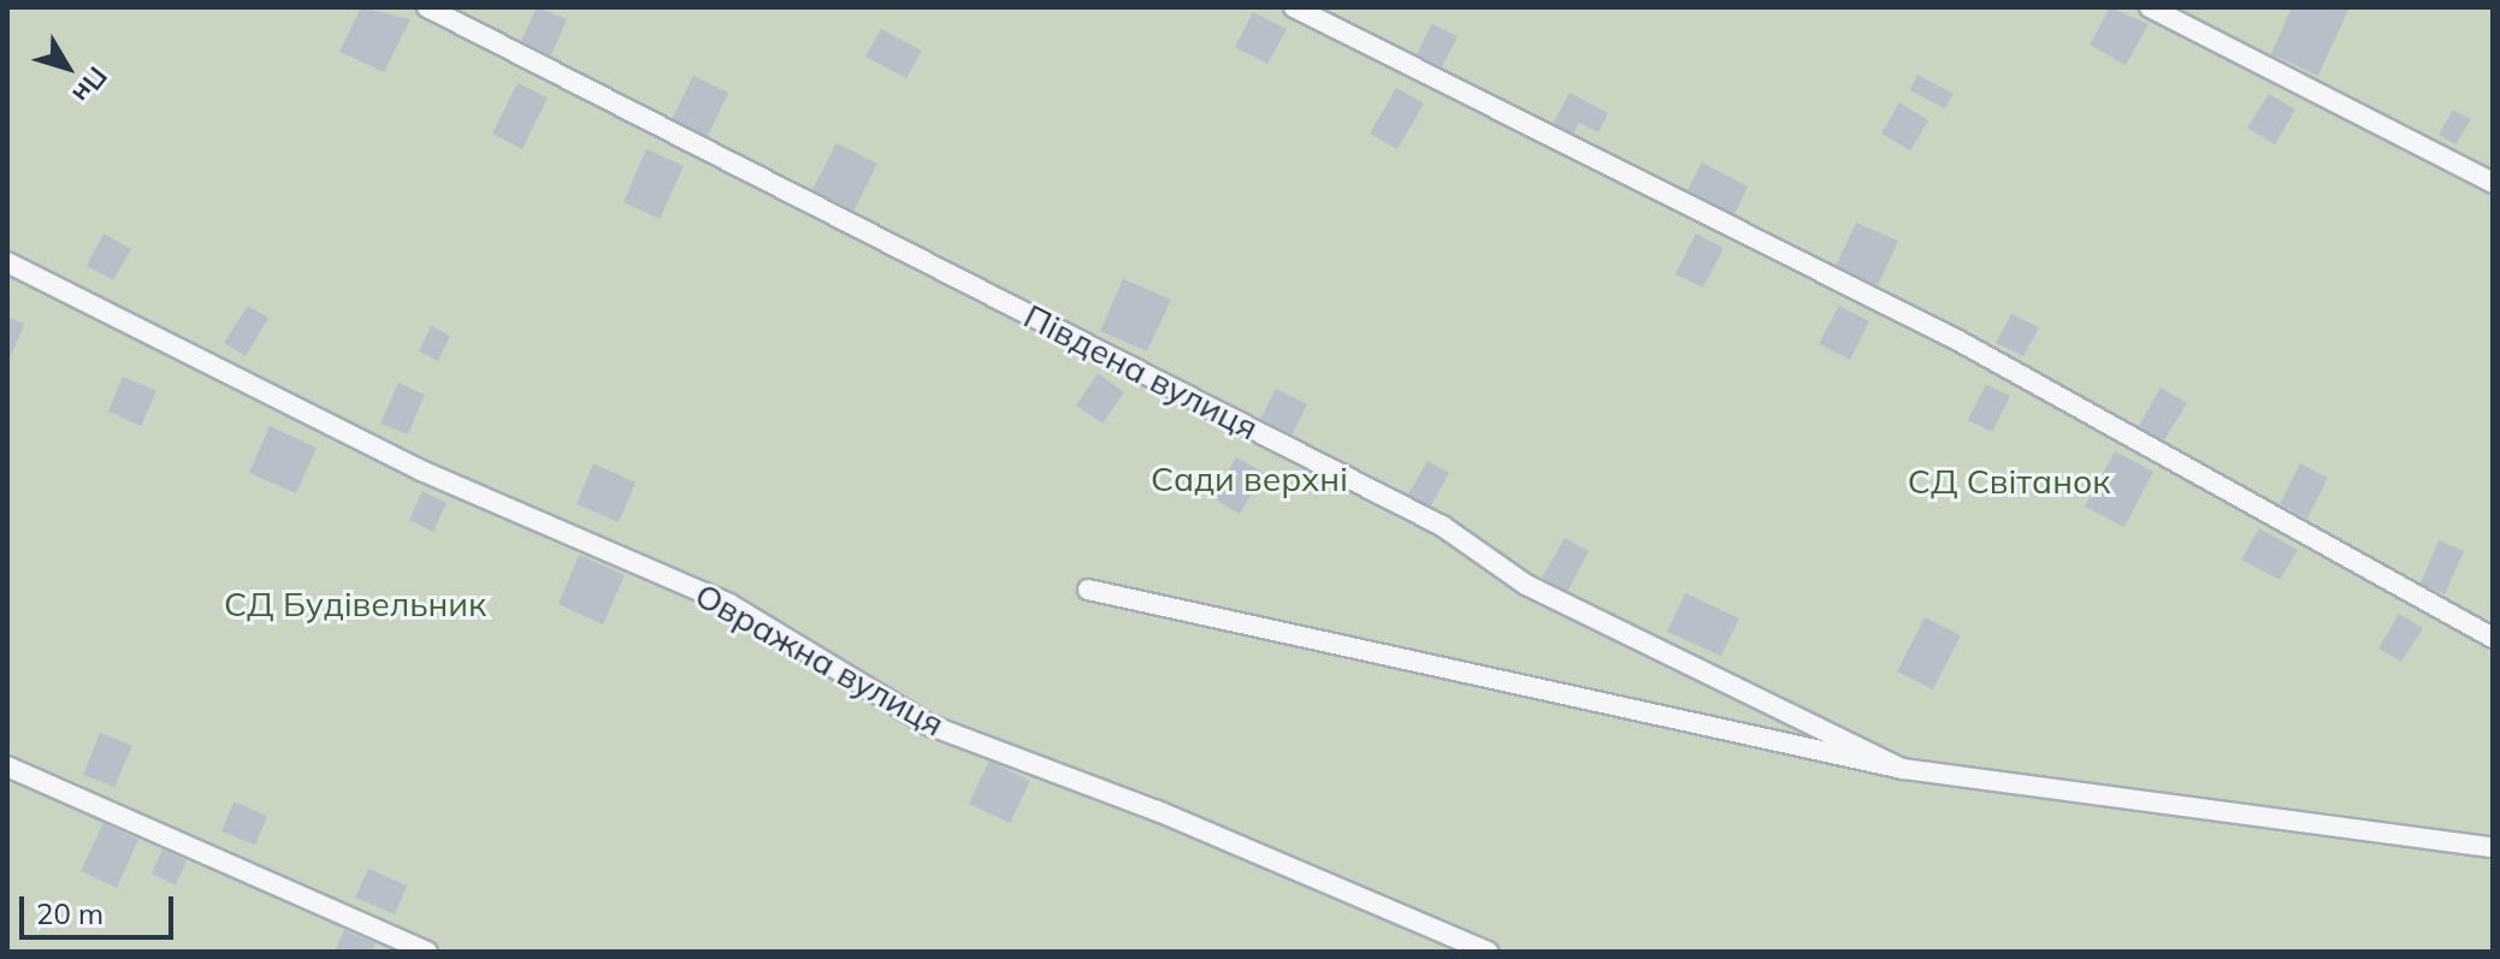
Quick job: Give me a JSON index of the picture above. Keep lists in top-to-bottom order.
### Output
{
  "streets": {
    "lane": ["Південа вулиця", "Овражна вулиця"]
  },
  "parks": ["Сади верхні", "СД Світанок", "СД Будівельник"],
  "scale_bar": "20 m",
  "north": "bottom right"
}
